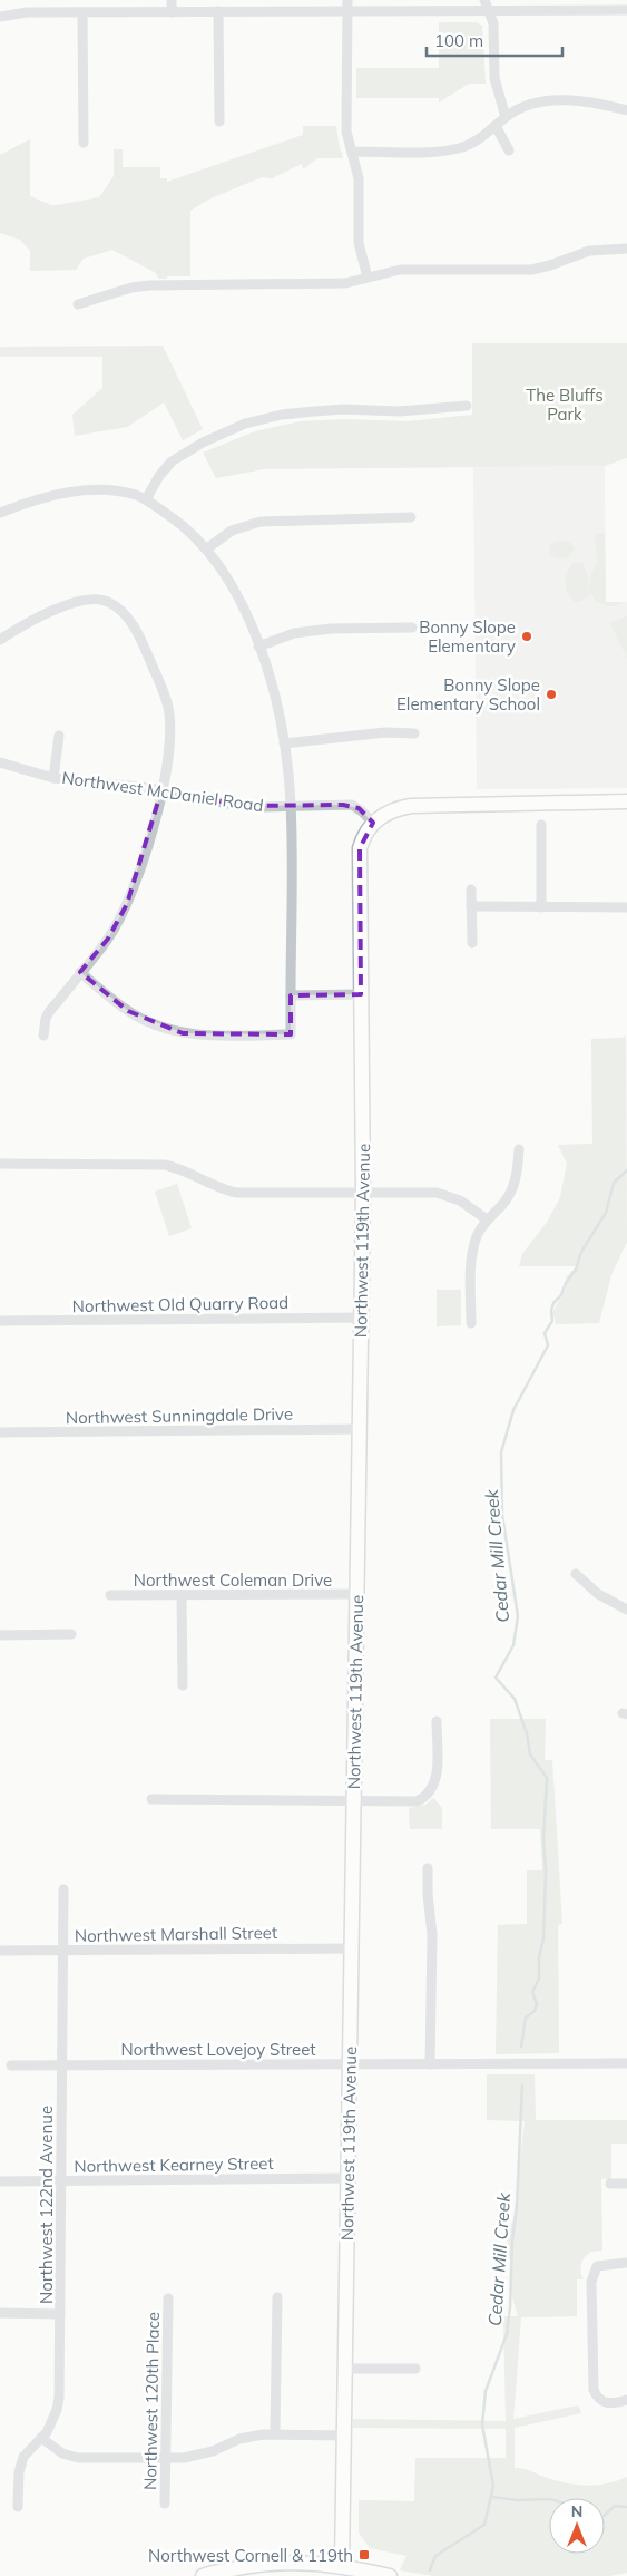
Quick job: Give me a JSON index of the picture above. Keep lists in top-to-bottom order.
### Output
{
  "streets": {
    "street": [
      "Northwest McDaniel Road",
      "Northwest 119th Avenue",
      "Northwest Old Quarry Road",
      "Northwest Sunningdale Drive",
      "Northwest Coleman Drive",
      "Northwest Marshall Street",
      "Northwest Lovejoy Street",
      "Northwest Kearney Street",
      "Northwest 122nd Avenue",
      "Northwest 120th Place"
    ]
  },
  "crossings": [
    ["Northwest McDaniel Road", "Northwest 119th Avenue"],
    ["Northwest 119th Avenue", "Northwest Old Quarry Road"],
    ["Northwest 119th Avenue", "Northwest Sunningdale Drive"],
    ["Northwest 119th Avenue", "Northwest Coleman Drive"],
    ["Northwest 119th Avenue", "Northwest Marshall Street"],
    ["Northwest 119th Avenue", "Northwest Lovejoy Street"],
    ["Northwest 119th Avenue", "Northwest Kearney Street"],
    ["Northwest Marshall Street", "Northwest 122nd Avenue"],
    ["Northwest Lovejoy Street", "Northwest 122nd Avenue"],
    ["Northwest Kearney Street", "Northwest 122nd Avenue"]
  ],
  "water": ["Cedar Mill Creek"],
  "parks": ["The Bluffs Park"],
  "places": {
    "other": ["Bonny Slope Elementary", "Bonny Slope Elementary School"],
    "transit": ["Northwest Cornell & 119th"]
  },
  "scale_bar": "100 m",
  "north": "top"
}
